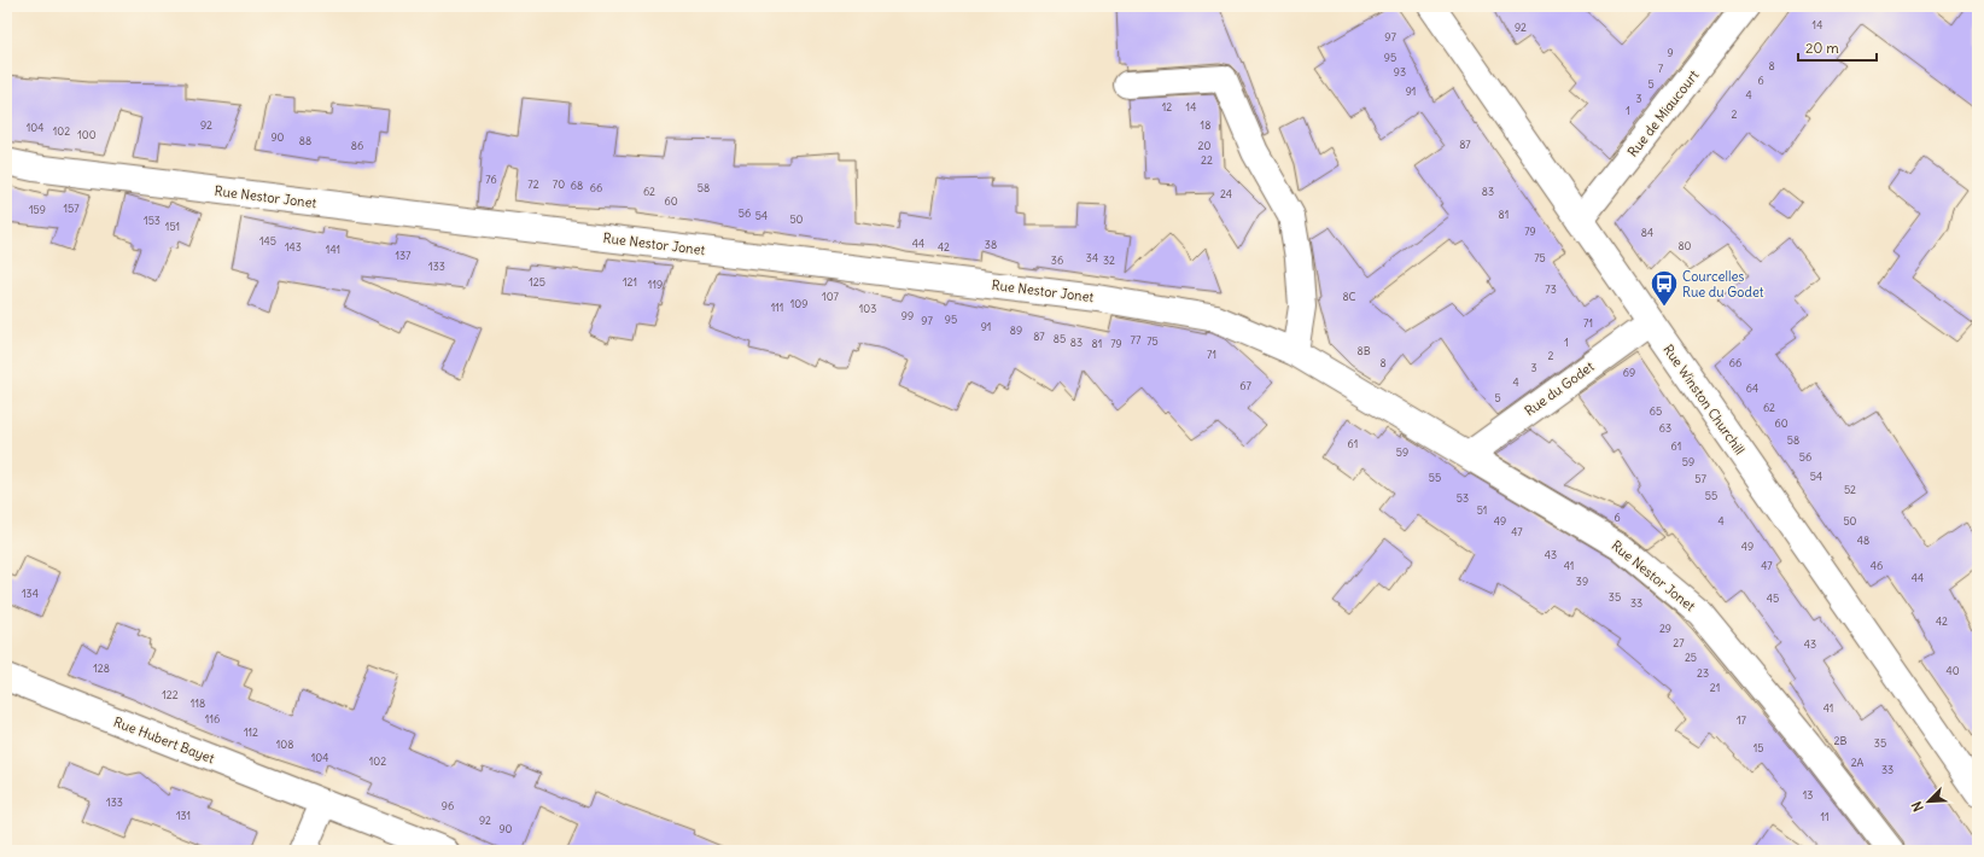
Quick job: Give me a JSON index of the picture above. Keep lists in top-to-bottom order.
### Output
{
  "streets": {
    "street": [
      "Rue de Miaucourt",
      "Rue Nestor Jonet",
      "Rue du Godet",
      "Rue Winston Churchill",
      "Rue Hubert Bayet"
    ]
  },
  "crossings": [
    ["Rue de Miaucourt", "Rue Winston Churchill"],
    ["Rue Nestor Jonet", "Rue du Godet"],
    ["Rue du Godet", "Rue Winston Churchill"]
  ],
  "places": {
    "bus stop": ["Courcelles Rue du Godet"]
  },
  "house_numbers": [
    "14",
    "92",
    "97",
    "9",
    "95",
    "8",
    "7",
    "93",
    "6",
    "5",
    "91",
    "4",
    "3",
    "12",
    "14",
    "1",
    "2",
    "92",
    "18",
    "104",
    "102",
    "100",
    "90",
    "88",
    "87",
    "86",
    "20",
    "22",
    "76",
    "72",
    "70",
    "68",
    "66",
    "58",
    "62",
    "83",
    "24",
    "60",
    "157",
    "159",
    "56",
    "81",
    "54",
    "50",
    "153",
    "151",
    "79",
    "84",
    "145",
    "44",
    "38",
    "80",
    "143",
    "42",
    "141",
    "137",
    "34",
    "75",
    "36",
    "32",
    "133",
    "125",
    "121",
    "119",
    "73",
    "107",
    "8C",
    "109",
    "111",
    "103",
    "99",
    "95",
    "97",
    "71",
    "91",
    "89",
    "87",
    "85",
    "77",
    "75",
    "83",
    "1",
    "81",
    "79",
    "8B",
    "71",
    "2",
    "8",
    "66",
    "3",
    "69",
    "4",
    "67",
    "64",
    "5",
    "62",
    "65",
    "60",
    "63",
    "58",
    "61",
    "61",
    "59",
    "56",
    "59",
    "54",
    "55",
    "57",
    "52",
    "55",
    "53",
    "51",
    "6",
    "49",
    "4",
    "50",
    "47",
    "48",
    "49",
    "43",
    "41",
    "47",
    "46",
    "44",
    "39",
    "134",
    "35",
    "45",
    "33",
    "42",
    "29",
    "27",
    "43",
    "25",
    "128",
    "40",
    "23",
    "21",
    "122",
    "118",
    "41",
    "116",
    "17",
    "112",
    "2B",
    "35",
    "108",
    "15",
    "104",
    "102",
    "2A",
    "33",
    "13",
    "133",
    "96",
    "131",
    "11",
    "92",
    "90"
  ],
  "scale_bar": "20 m",
  "north": "bottom left"
}
